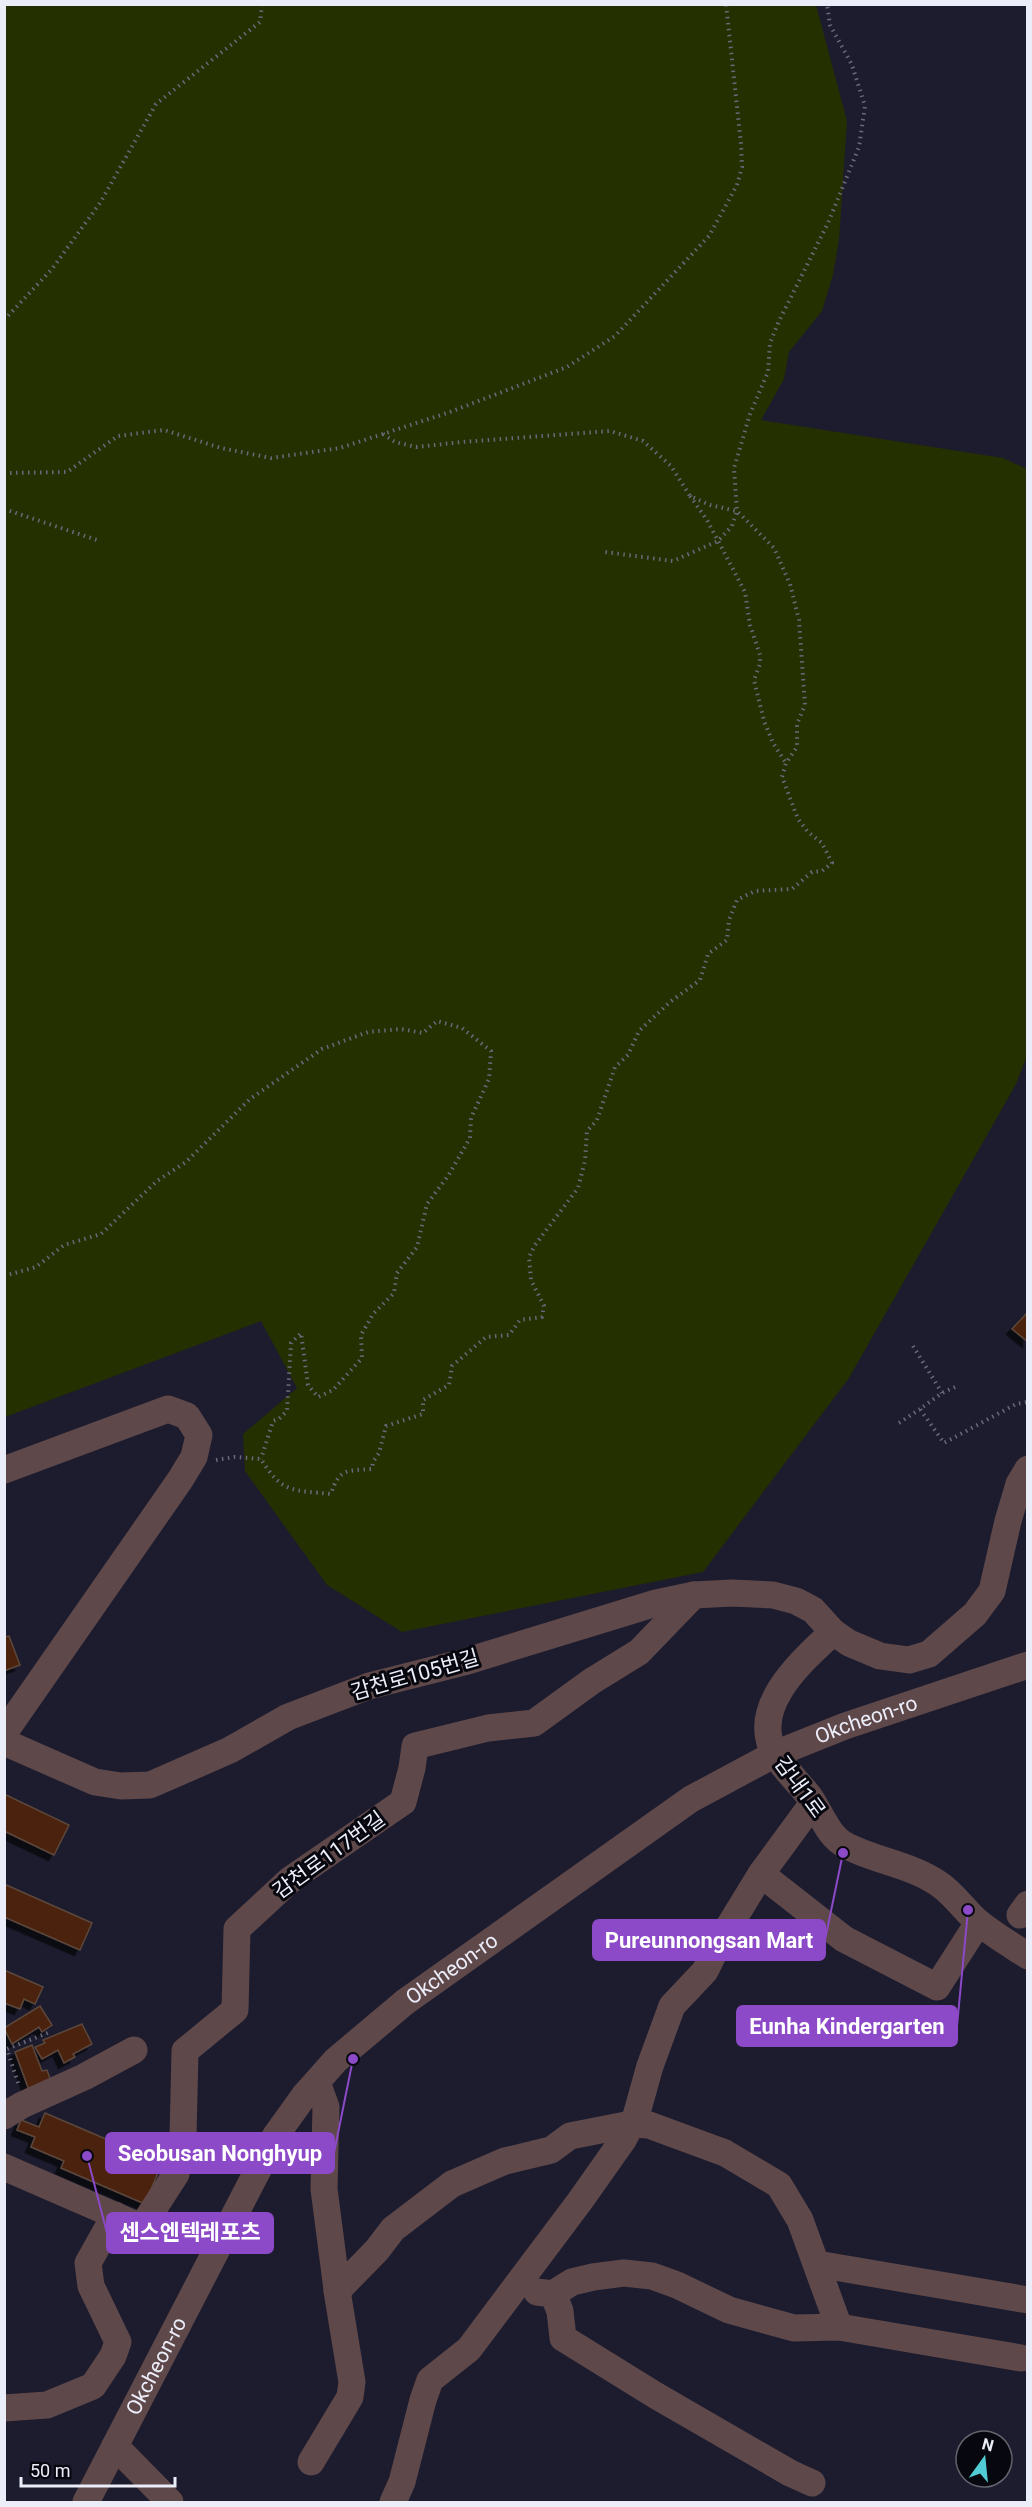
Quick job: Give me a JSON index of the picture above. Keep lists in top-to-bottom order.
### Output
{
  "streets": {
    "street": [
      "감천로105번길",
      "Okcheon-ro",
      "감내1로",
      "감천로117번길"
    ]
  },
  "crossings": [
    ["감천로105번길", "감내1로"],
    ["감천로105번길", "감천로117번길"],
    ["Okcheon-ro", "감내1로"]
  ],
  "places": [
    "Pureunnongsan Mart",
    "Eunha Kindergarten",
    "Seobusan Nonghyup",
    "센스엔텍레포츠"
  ],
  "scale_bar": "50 m",
  "north": "top"
}
